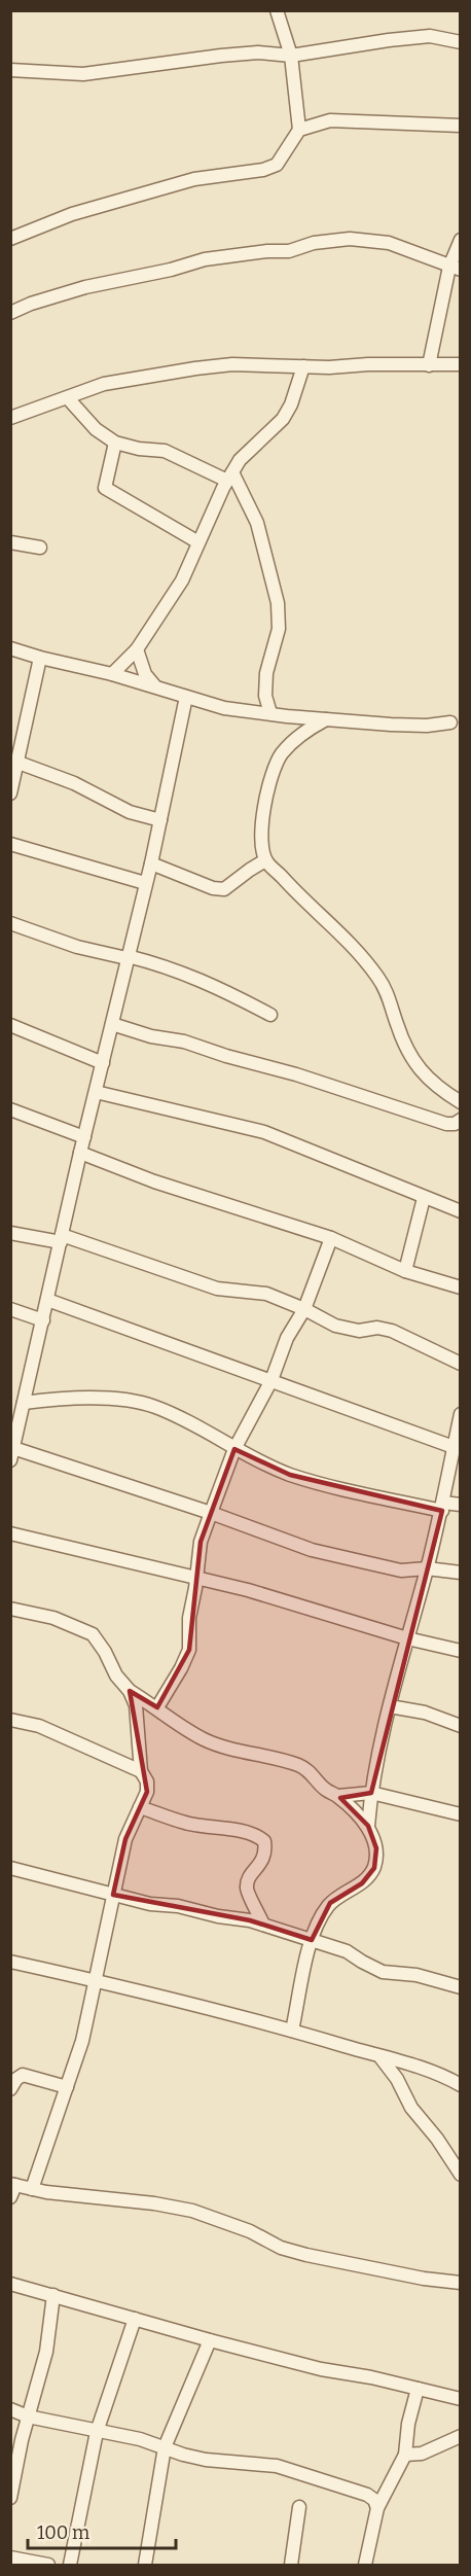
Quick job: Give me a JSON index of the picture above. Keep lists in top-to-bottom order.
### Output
{
  "scale_bar": "100 m"
}
